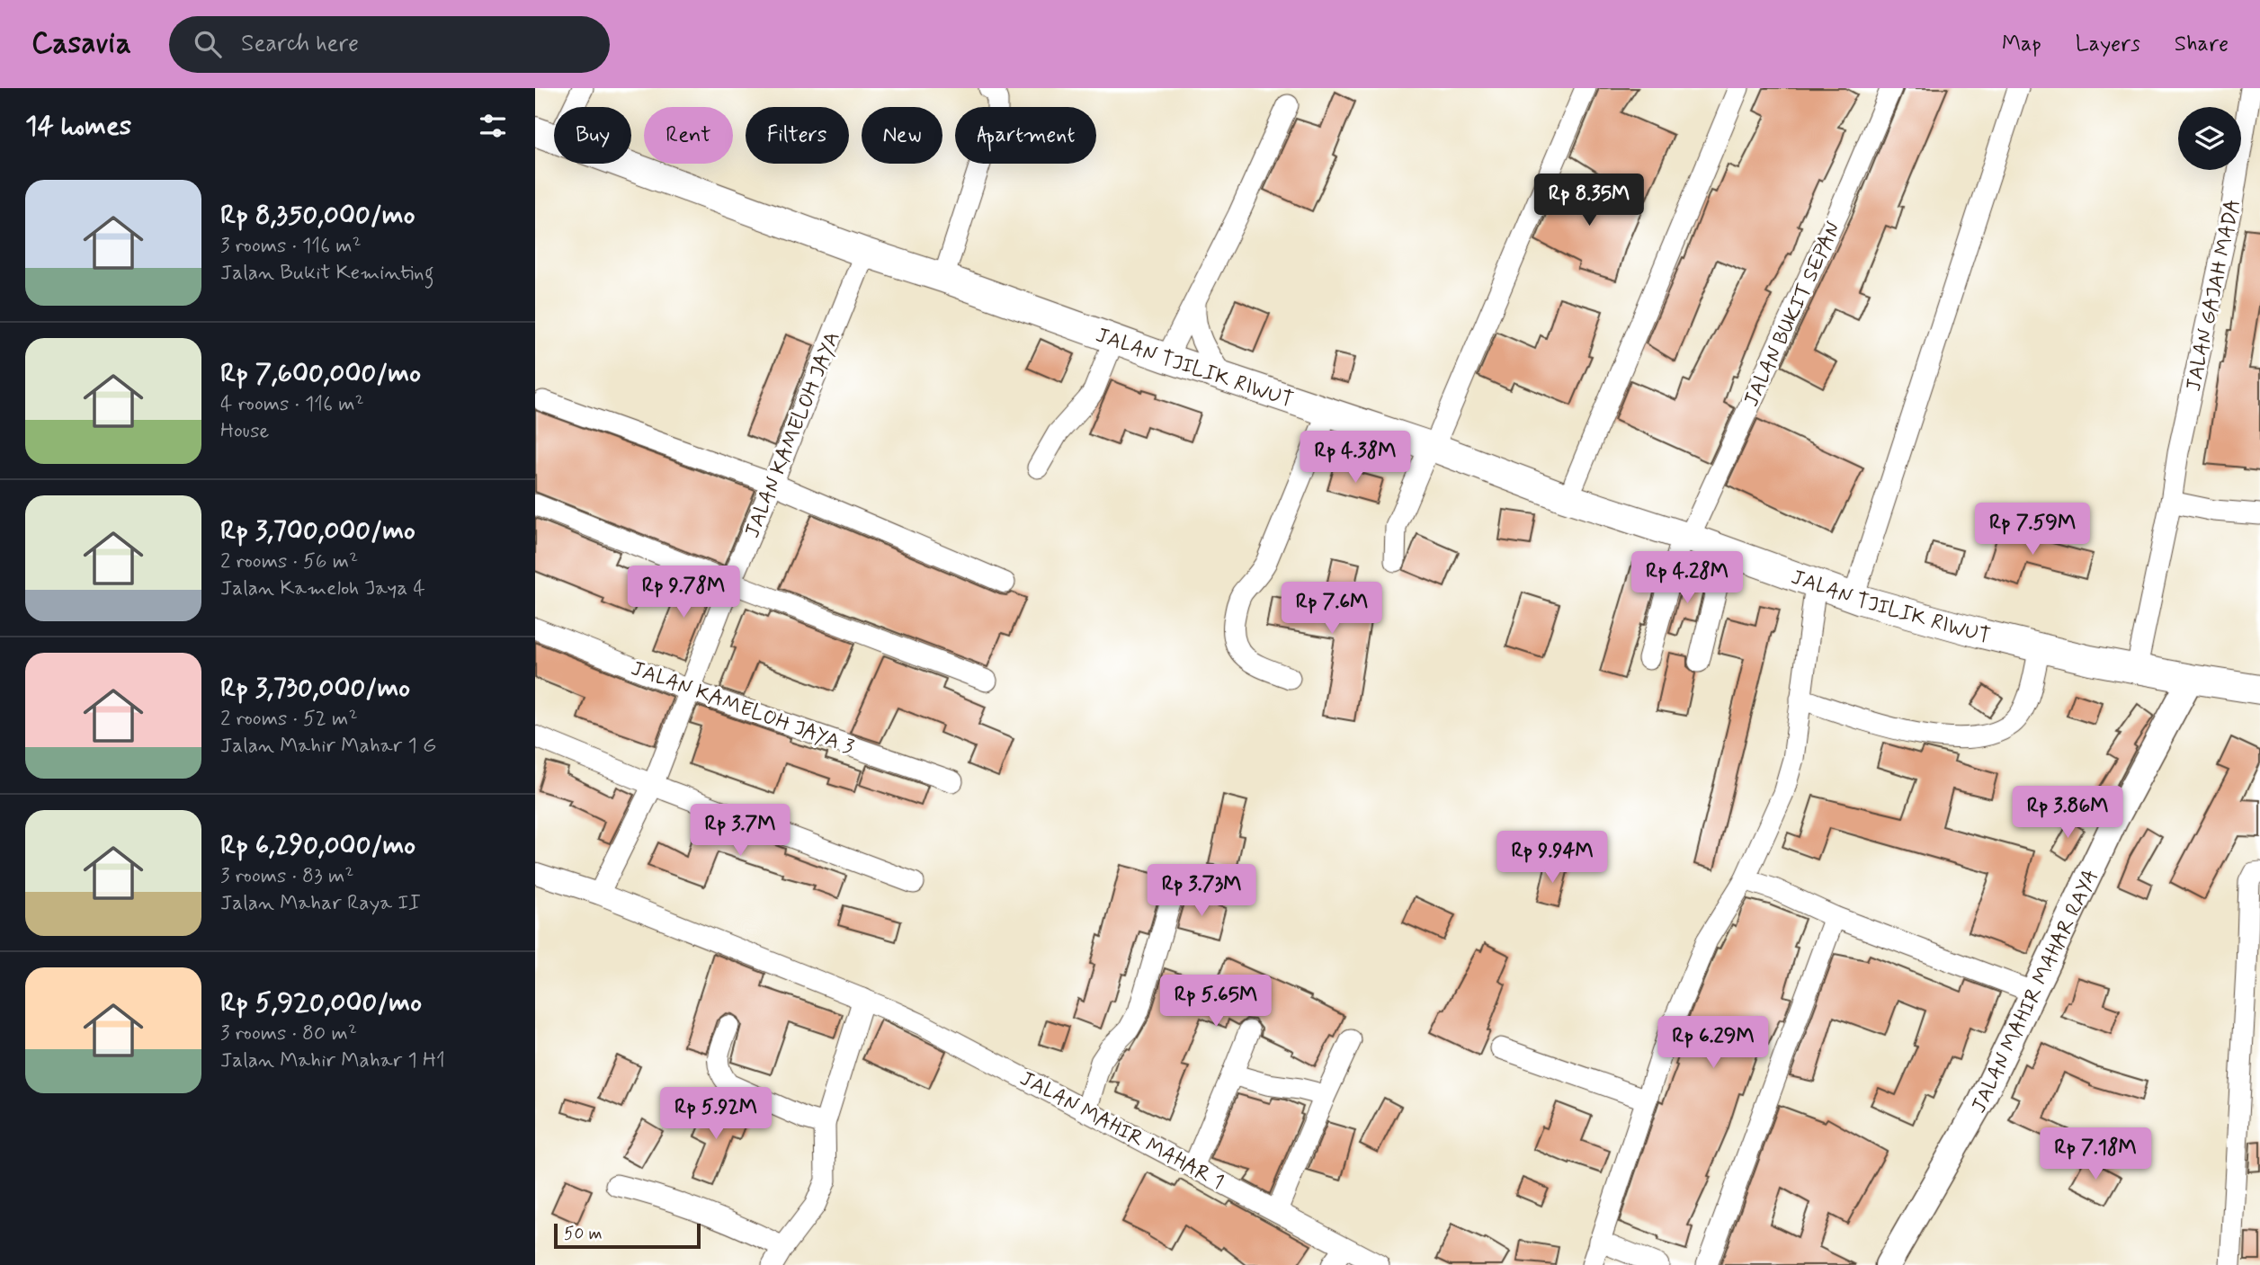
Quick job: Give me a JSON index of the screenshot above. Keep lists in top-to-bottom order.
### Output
{
  "streets": {
    "highway": ["JALAN TJILIK RIWUT"],
    "main road": ["JALAN MAHIR MAHAR RAYA"],
    "street": [
      "JALAN GAJAH MADA",
      "JALAN BUKIT SEPAN",
      "JALAN KAMELOH JAYA",
      "JALAN KAMELOH JAYA 3",
      "JALAN MAHIR MAHAR 1"
    ]
  },
  "crossings": [
    ["JALAN GAJAH MADA", "JALAN TJILIK RIWUT"],
    ["JALAN BUKIT SEPAN", "JALAN TJILIK RIWUT"],
    ["JALAN TJILIK RIWUT", "JALAN KAMELOH JAYA"],
    ["JALAN TJILIK RIWUT", "JALAN MAHIR MAHAR RAYA"],
    ["JALAN KAMELOH JAYA", "JALAN KAMELOH JAYA 3"],
    ["JALAN KAMELOH JAYA", "JALAN MAHIR MAHAR 1"]
  ],
  "scale_bar": "50 m",
  "page": {
    "header": "Casavia",
    "search": "Search here",
    "nav": ["Map", "Layers", "Share"],
    "heading": "14 homes",
    "chip": [
      "Buy",
      "Rent",
      "Filters",
      "New",
      "Apartment"
    ],
    "list": [
      {
        "name": "Rp 8,350,000/mo",
        "note": "3 rooms · 116 m² · Jalan Bukit Keminting"
      },
      {
        "name": "Rp 7,600,000/mo",
        "note": "4 rooms · 116 m² · House"
      },
      {
        "name": "Rp 3,700,000/mo",
        "note": "2 rooms · 56 m² · Jalan Kameloh Jaya 4"
      },
      {
        "name": "Rp 3,730,000/mo",
        "note": "2 rooms · 52 m² · Jalan Mahir Mahar 1 G"
      },
      {
        "name": "Rp 6,290,000/mo",
        "note": "3 rooms · 83 m² · Jalan Mahar Raya II"
      },
      {
        "name": "Rp 5,920,000/mo",
        "note": "3 rooms · 80 m² · Jalan Mahir Mahar 1 H1"
      }
    ],
    "price": [
      "Rp 8.35M",
      "Rp 4.38M",
      "Rp 7.59M",
      "Rp 4.28M",
      "Rp 9.78M",
      "Rp 7.6M",
      "Rp 3.86M",
      "Rp 3.7M",
      "Rp 9.94M",
      "Rp 3.73M",
      "Rp 5.65M",
      "Rp 6.29M",
      "Rp 5.92M",
      "Rp 7.18M"
    ],
    "scale": "50 m"
  }
}
